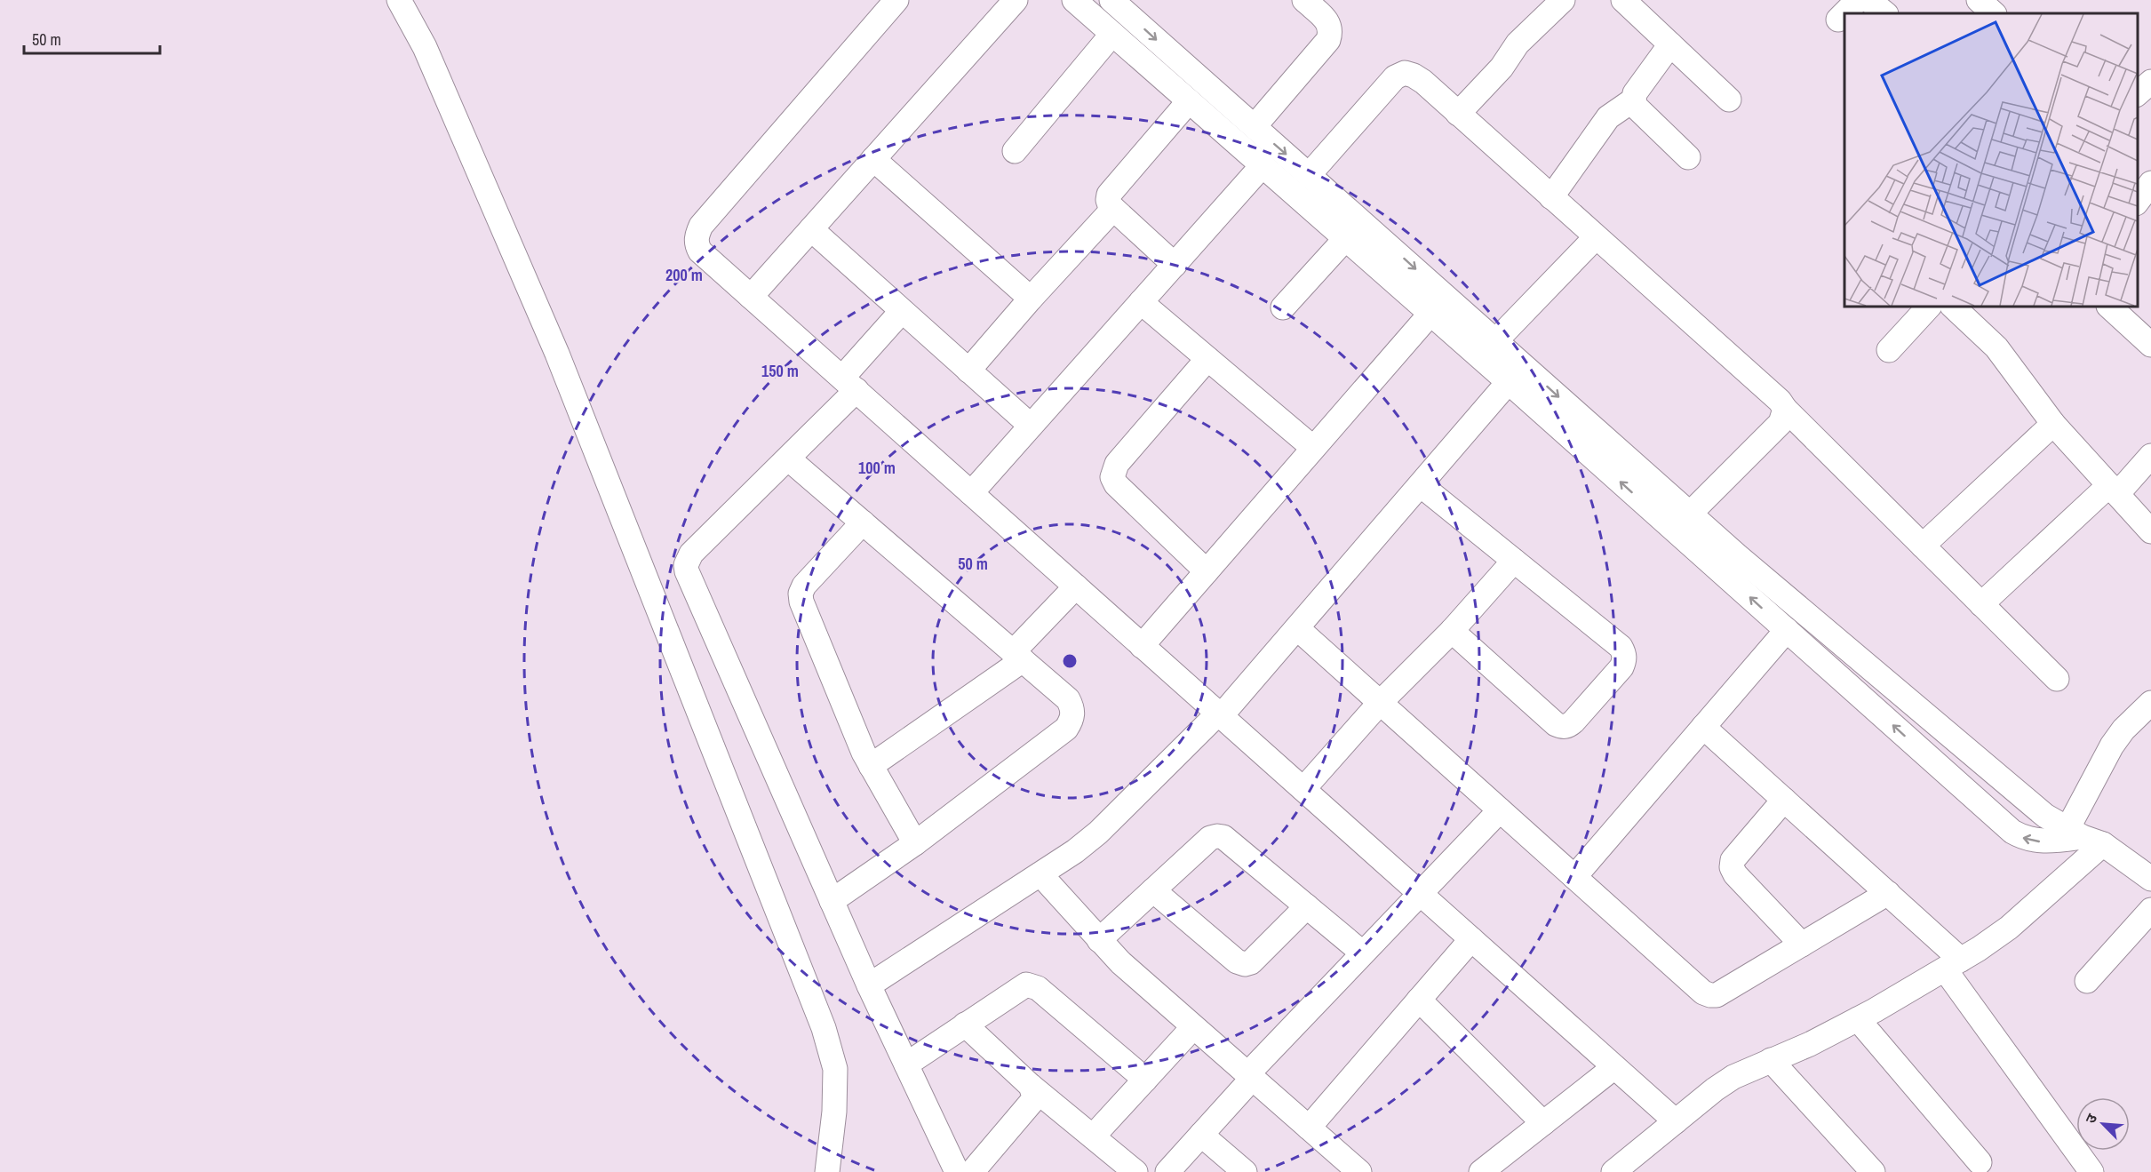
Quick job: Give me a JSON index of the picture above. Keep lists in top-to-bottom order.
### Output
{
  "scale_bar": "50 m",
  "north": "top left",
  "rings": [
    "200 m",
    "150 m",
    "100 m",
    "50 m"
  ]
}
